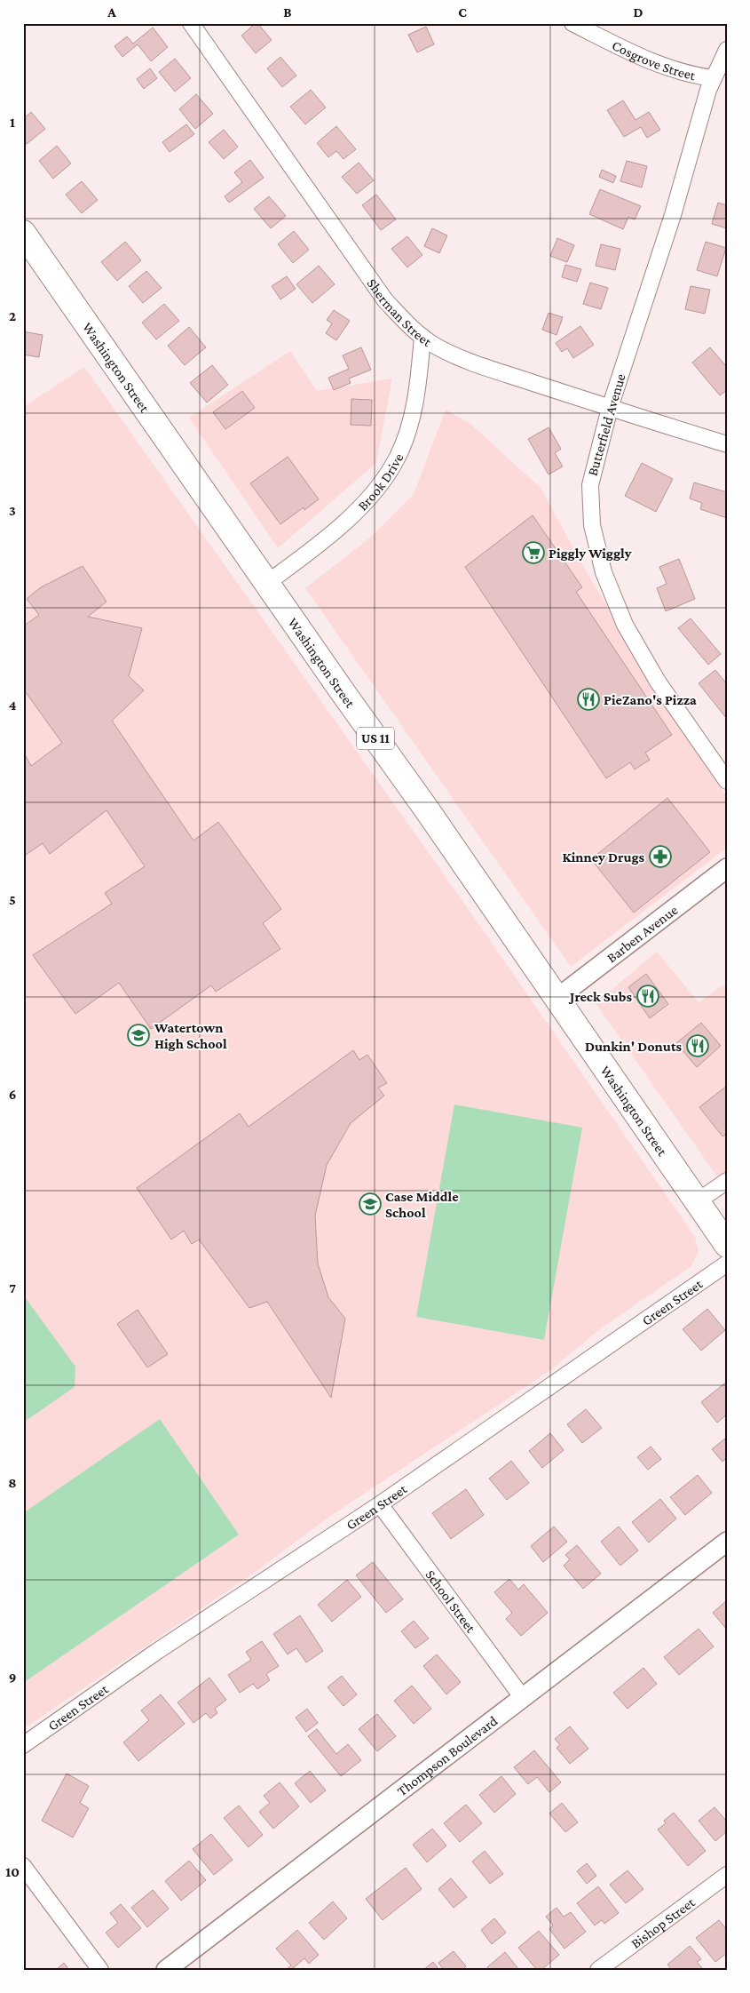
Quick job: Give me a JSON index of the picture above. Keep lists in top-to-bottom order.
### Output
{
  "streets": {
    "main road": ["Washington Street", "US 11"],
    "street": [
      "Cosgrove Street",
      "Sherman Street",
      "Butterfield Avenue",
      "Brook Drive",
      "Barben Avenue",
      "Green Street",
      "School Street",
      "Thompson Boulevard",
      "Bishop Street"
    ]
  },
  "crossings": [
    ["Cosgrove Street", "Butterfield Avenue"],
    ["Sherman Street", "Butterfield Avenue"],
    ["Sherman Street", "Brook Drive"],
    ["Washington Street", "Brook Drive"],
    ["Washington Street", "Barben Avenue"],
    ["Green Street", "School Street"],
    ["School Street", "Thompson Boulevard"]
  ],
  "places": {
    "supermarket": ["Piggly Wiggly"],
    "restaurant": ["PieZano's Pizza", "Jreck Subs", "Dunkin' Donuts"],
    "pharmacy": ["Kinney Drugs"],
    "school or university": ["Watertown High School", "Case Middle School"]
  },
  "grid": {
    "columns": [
      "A",
      "B",
      "C",
      "D"
    ],
    "rows": [
      "1",
      "2",
      "3",
      "4",
      "5",
      "6",
      "7",
      "8",
      "9",
      "10"
    ]
  }
}
